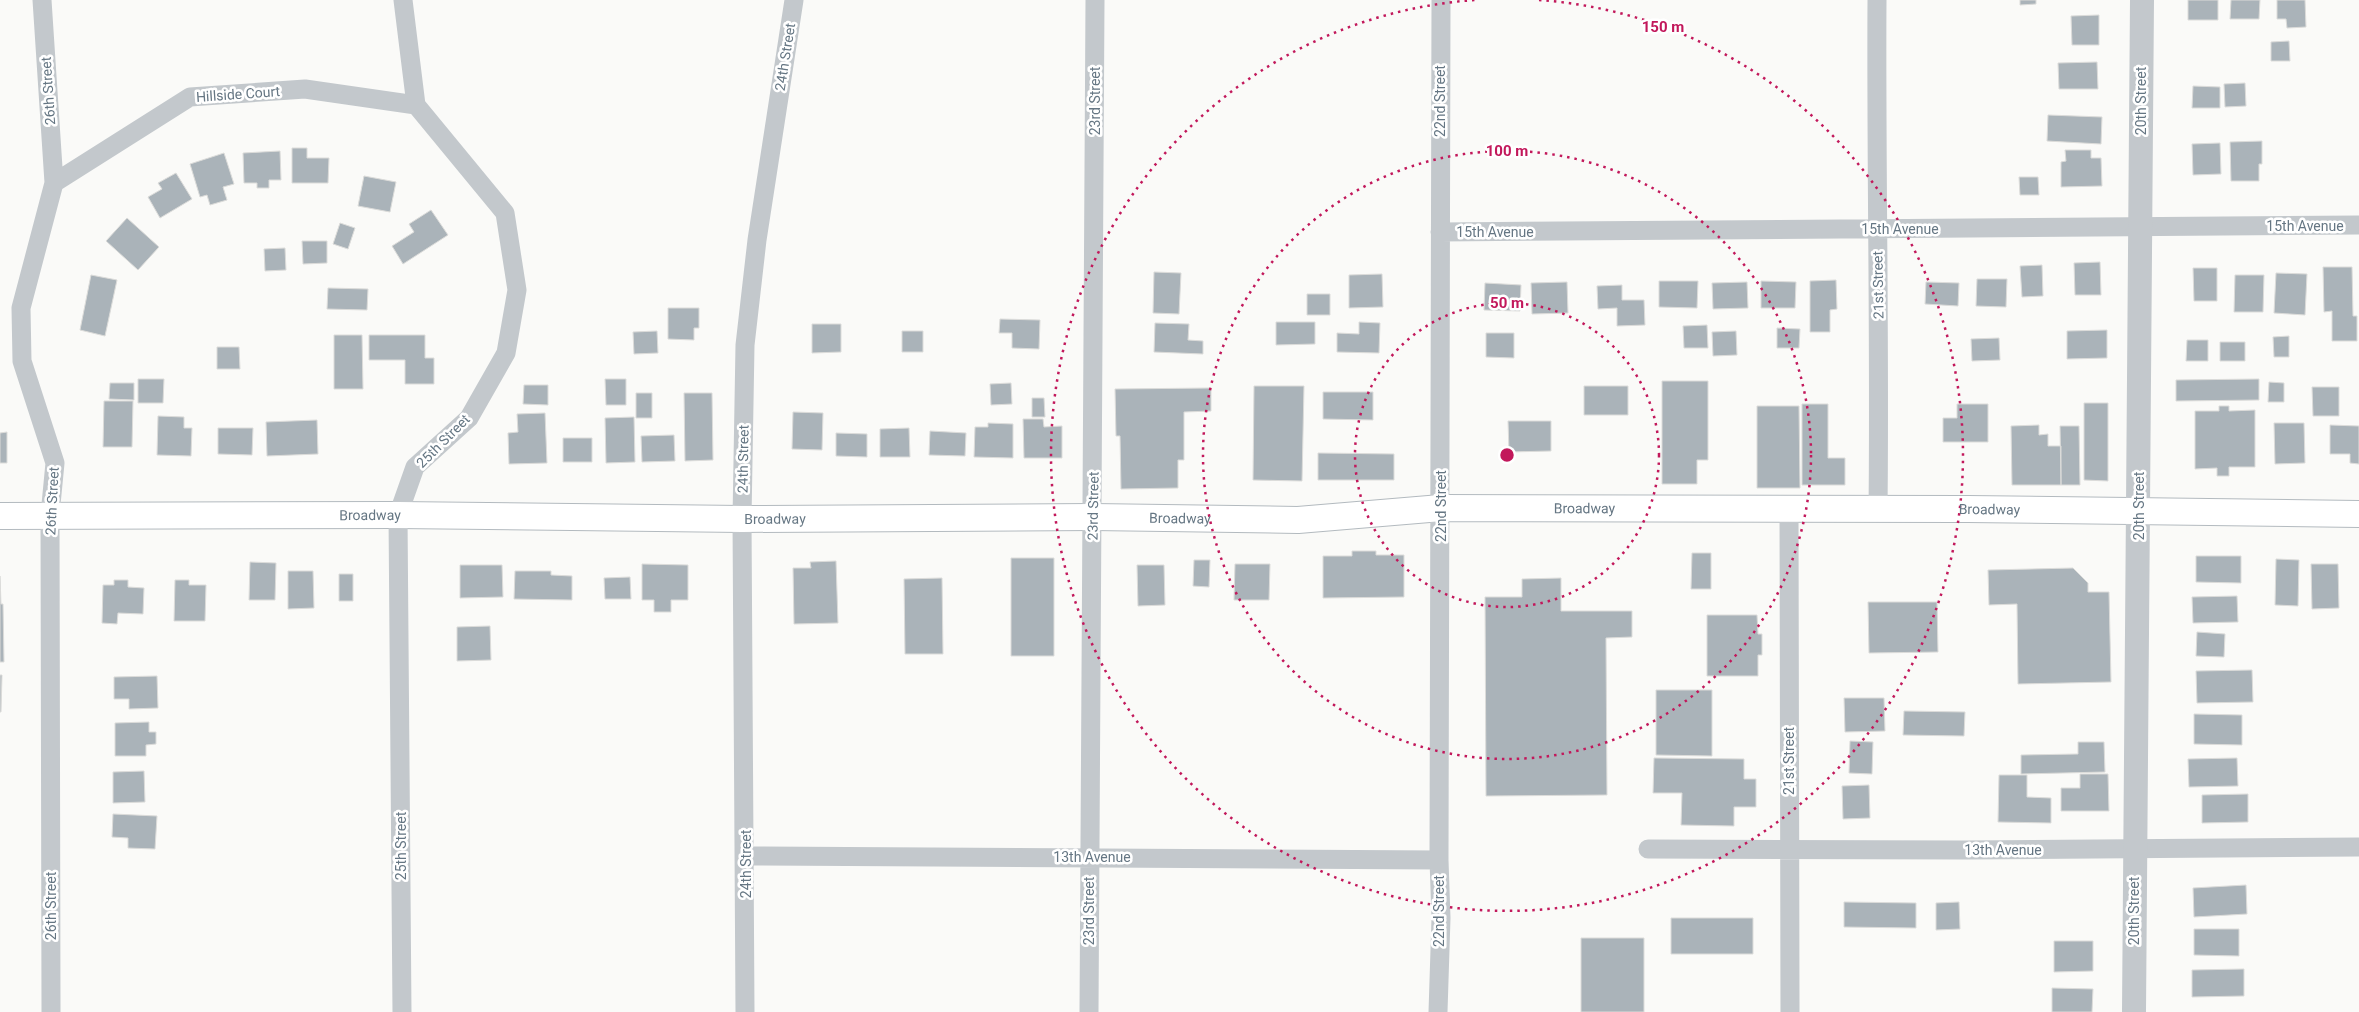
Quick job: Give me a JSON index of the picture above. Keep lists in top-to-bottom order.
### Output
{
  "streets": {
    "main road": ["Broadway"],
    "street": [
      "24th Street",
      "26th Street",
      "Hillside Court",
      "23rd Street",
      "22nd Street",
      "20th Street",
      "15th Avenue",
      "21st Street",
      "25th Street",
      "13th Avenue"
    ]
  },
  "crossings": [
    ["24th Street", "Broadway"],
    ["24th Street", "13th Avenue"],
    ["26th Street", "Hillside Court"],
    ["26th Street", "Broadway"],
    ["Hillside Court", "25th Street"],
    ["23rd Street", "Broadway"],
    ["23rd Street", "13th Avenue"],
    ["22nd Street", "15th Avenue"],
    ["22nd Street", "Broadway"],
    ["22nd Street", "13th Avenue"],
    ["20th Street", "15th Avenue"],
    ["20th Street", "Broadway"],
    ["20th Street", "13th Avenue"],
    ["15th Avenue", "21st Street"],
    ["21st Street", "Broadway"],
    ["21st Street", "13th Avenue"],
    ["25th Street", "Broadway"]
  ],
  "rings": ["150 m", "100 m", "50 m"]
}
